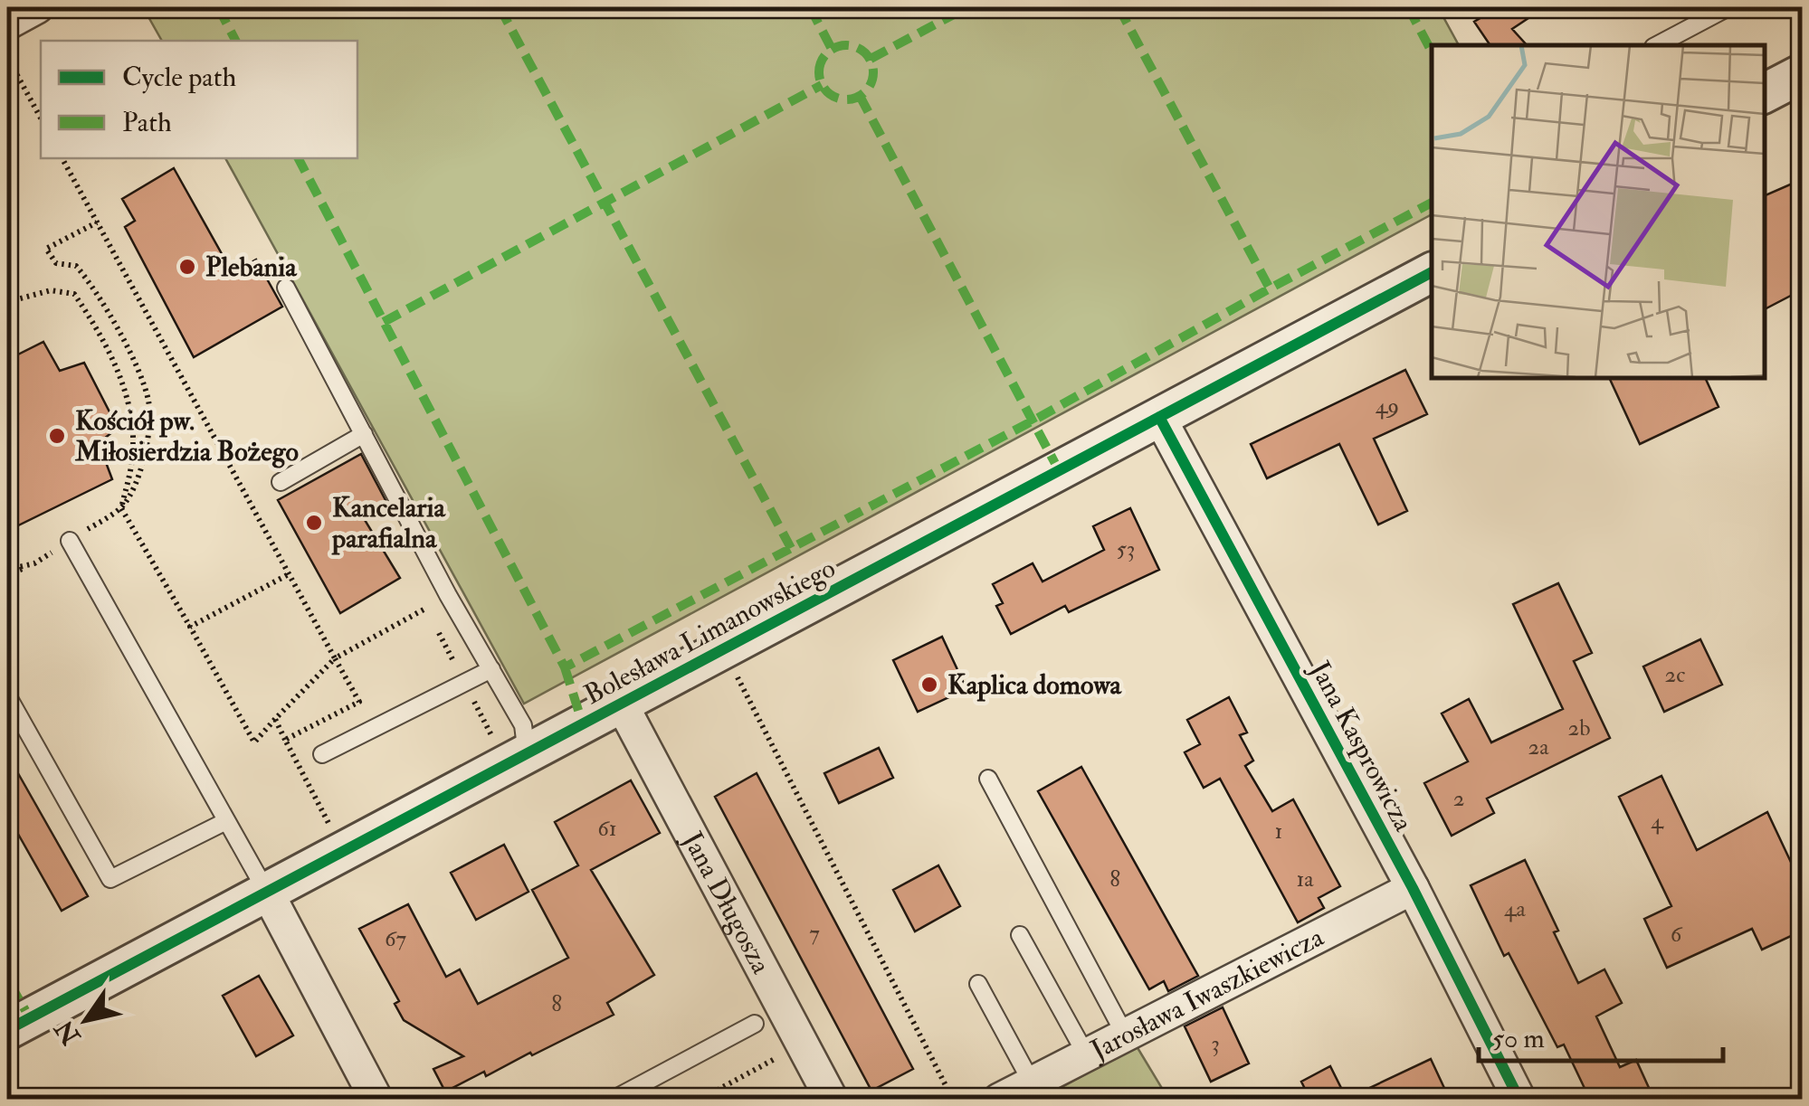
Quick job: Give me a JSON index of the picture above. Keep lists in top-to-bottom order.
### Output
{
  "streets": {
    "street": [
      "Bolesława Limanowskiego",
      "Jana Kasprowicza",
      "Jana Długosza",
      "Jarosława Iwaszkiewicza"
    ]
  },
  "crossings": [
    ["Bolesława Limanowskiego", "Jana Kasprowicza"],
    ["Bolesława Limanowskiego", "Jana Długosza"],
    ["Jana Kasprowicza", "Jarosława Iwaszkiewicza"]
  ],
  "places": [
    "Plebania",
    "Kościół pw. Miłosierdzia Bożego",
    "Kancelaria parafialna",
    "Kaplica domowa"
  ],
  "house_numbers": [
    "49",
    "53",
    "2c",
    "2b",
    "2a",
    "2",
    "4",
    "61",
    "1",
    "8",
    "1a",
    "4a",
    "7",
    "6",
    "67",
    "8",
    "3"
  ],
  "legend": ["Cycle path", "Path"],
  "scale_bar": "50 m",
  "north": "bottom left"
}
